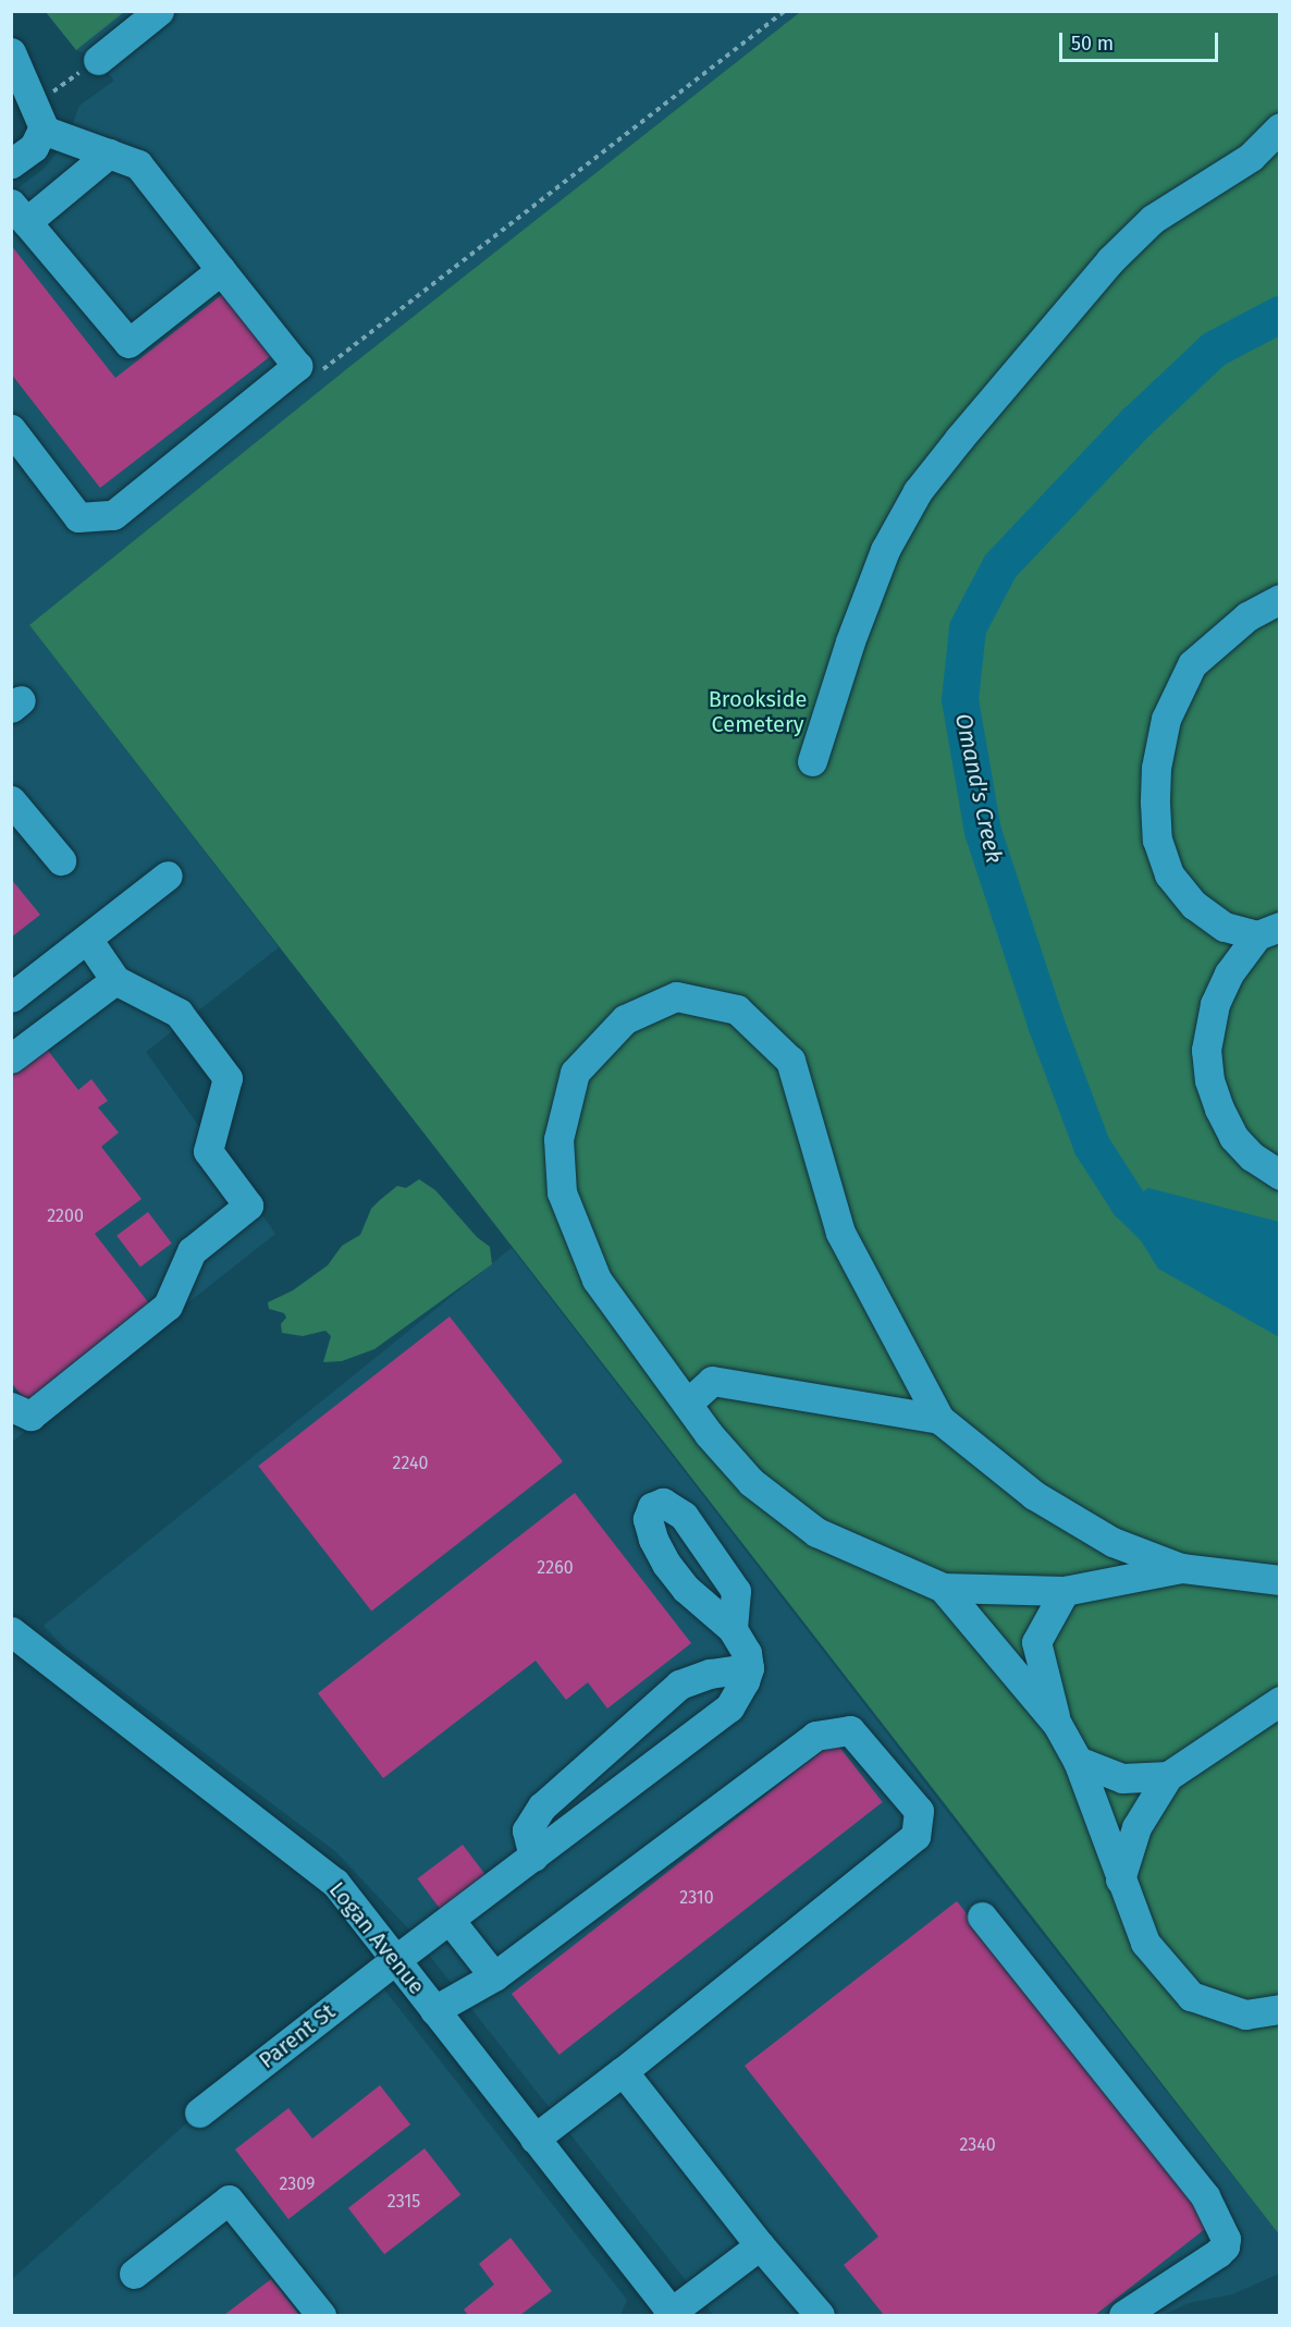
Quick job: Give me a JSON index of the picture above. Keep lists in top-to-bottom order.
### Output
{
  "streets": {
    "street": ["Logan Avenue", "Parent St"]
  },
  "crossings": [
    ["Logan Avenue", "Parent St"]
  ],
  "water": ["Omand's Creek"],
  "parks": ["Brookside Cemetery"],
  "house_numbers": [
    "2200",
    "2240",
    "2260",
    "2310",
    "2340",
    "2309",
    "2315"
  ],
  "scale_bar": "50 m"
}
